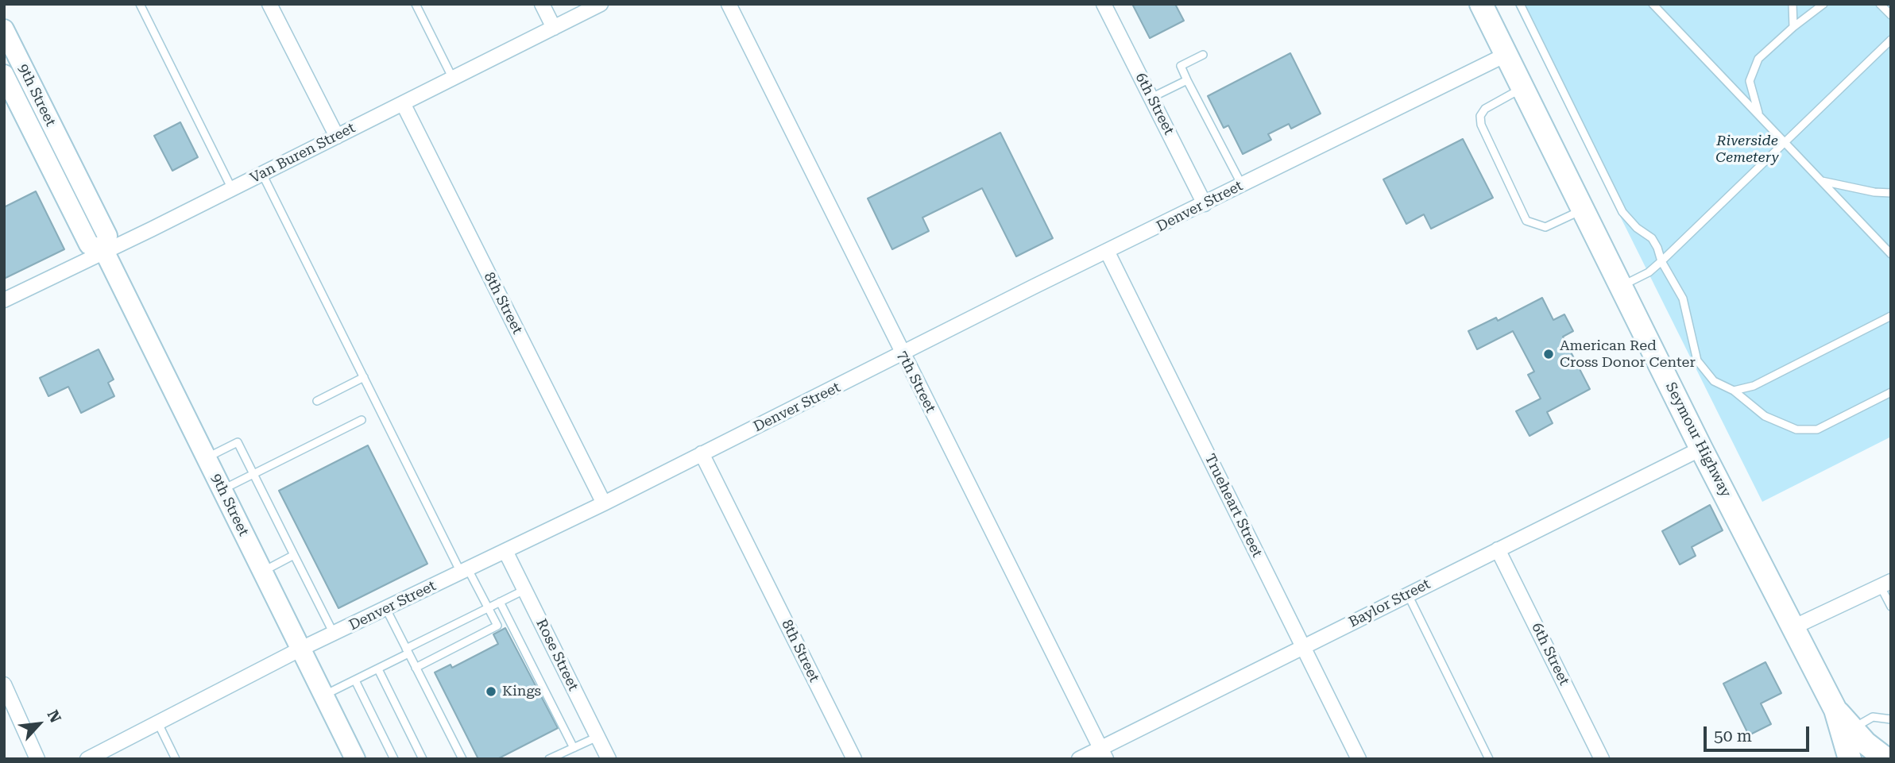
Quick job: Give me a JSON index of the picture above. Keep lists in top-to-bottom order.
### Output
{
  "streets": {
    "main road": ["Seymour Highway"],
    "street": [
      "9th Street",
      "6th Street",
      "Van Buren Street",
      "Denver Street",
      "8th Street",
      "7th Street",
      "Trueheart Street",
      "Baylor Street",
      "Rose Street"
    ]
  },
  "crossings": [
    ["9th Street", "Van Buren Street"],
    ["9th Street", "Denver Street"],
    ["6th Street", "Denver Street"],
    ["6th Street", "Baylor Street"],
    ["Van Buren Street", "8th Street"],
    ["Denver Street", "8th Street"],
    ["Denver Street", "7th Street"],
    ["Denver Street", "Seymour Highway"],
    ["Denver Street", "Trueheart Street"],
    ["Denver Street", "Rose Street"],
    ["7th Street", "Baylor Street"],
    ["Seymour Highway", "Baylor Street"],
    ["Trueheart Street", "Baylor Street"]
  ],
  "parks": ["Riverside Cemetery"],
  "places": ["American Red Cross Donor Center", "Kings"],
  "scale_bar": "50 m",
  "north": "top right"
}
